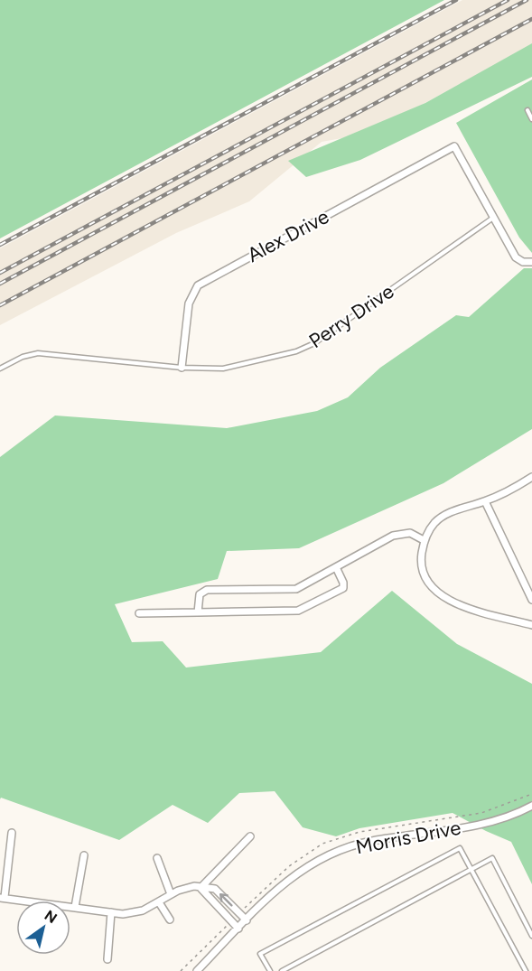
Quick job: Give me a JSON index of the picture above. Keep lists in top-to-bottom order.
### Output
{
  "streets": {
    "street": ["Alex Drive", "Morris Drive"],
    "lane": ["Perry Drive"]
  },
  "crossings": [
    ["Alex Drive", "Perry Drive"]
  ],
  "north": "top right"
}
